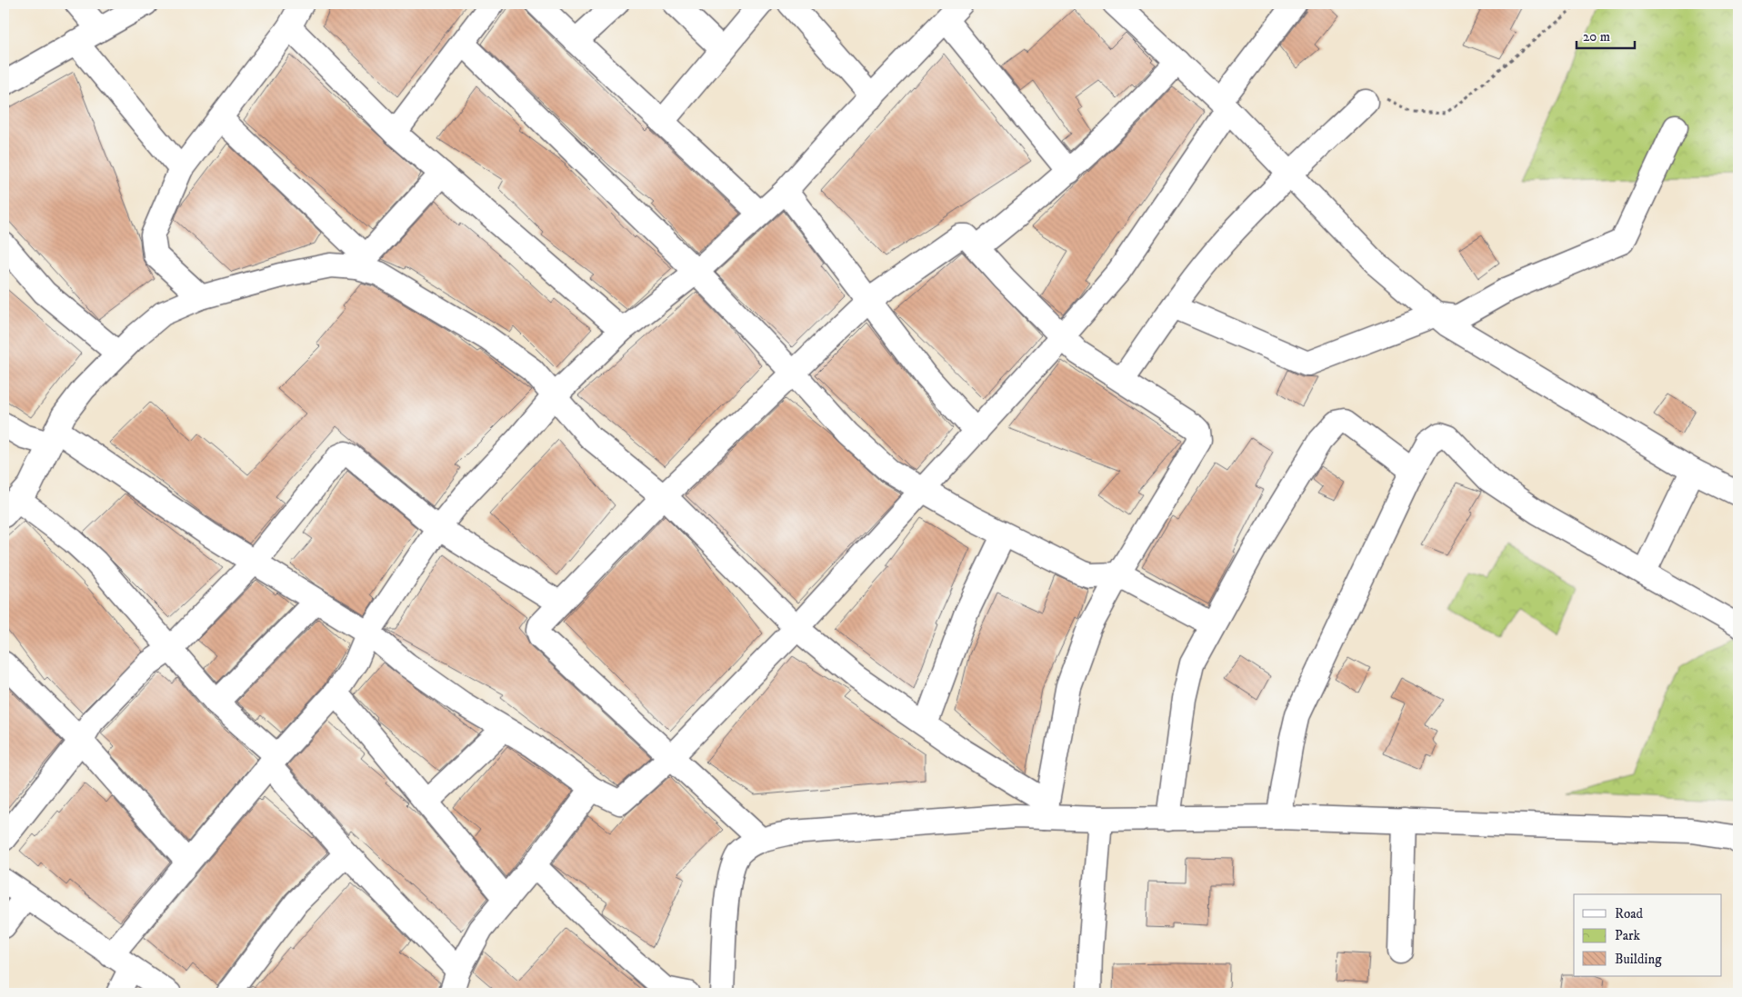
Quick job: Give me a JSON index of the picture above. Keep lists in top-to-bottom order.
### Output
{
  "legend": ["Road", "Park", "Building"],
  "scale_bar": "20 m"
}
